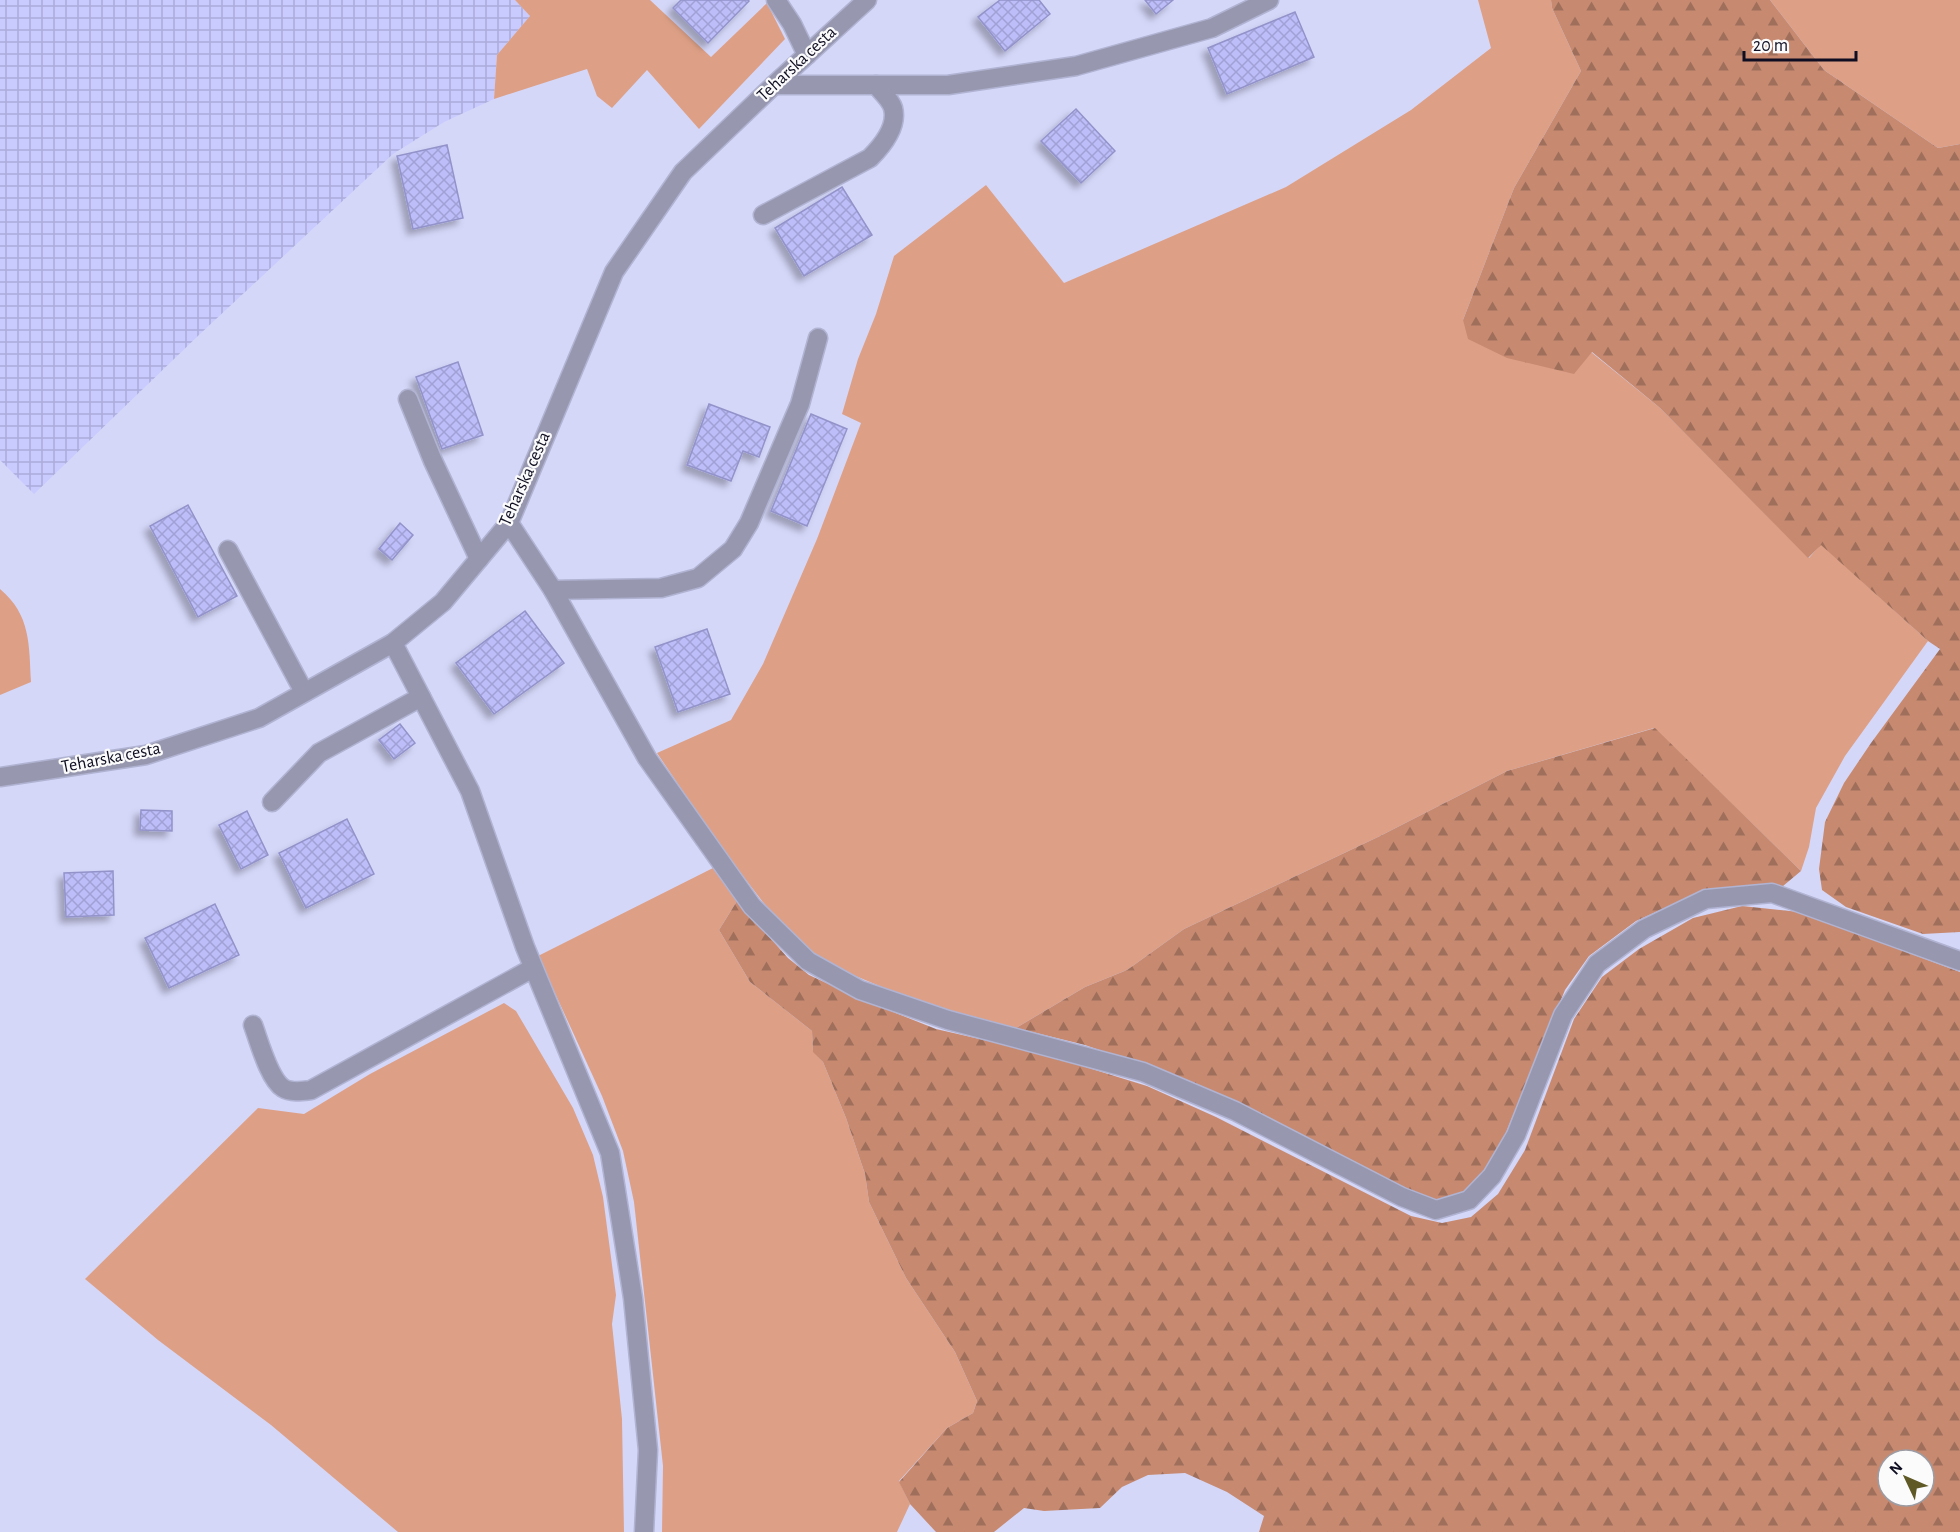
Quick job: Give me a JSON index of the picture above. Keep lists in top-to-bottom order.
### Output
{
  "streets": {
    "street": ["Teharska cesta"]
  },
  "scale_bar": "20 m",
  "north": "top left"
}
